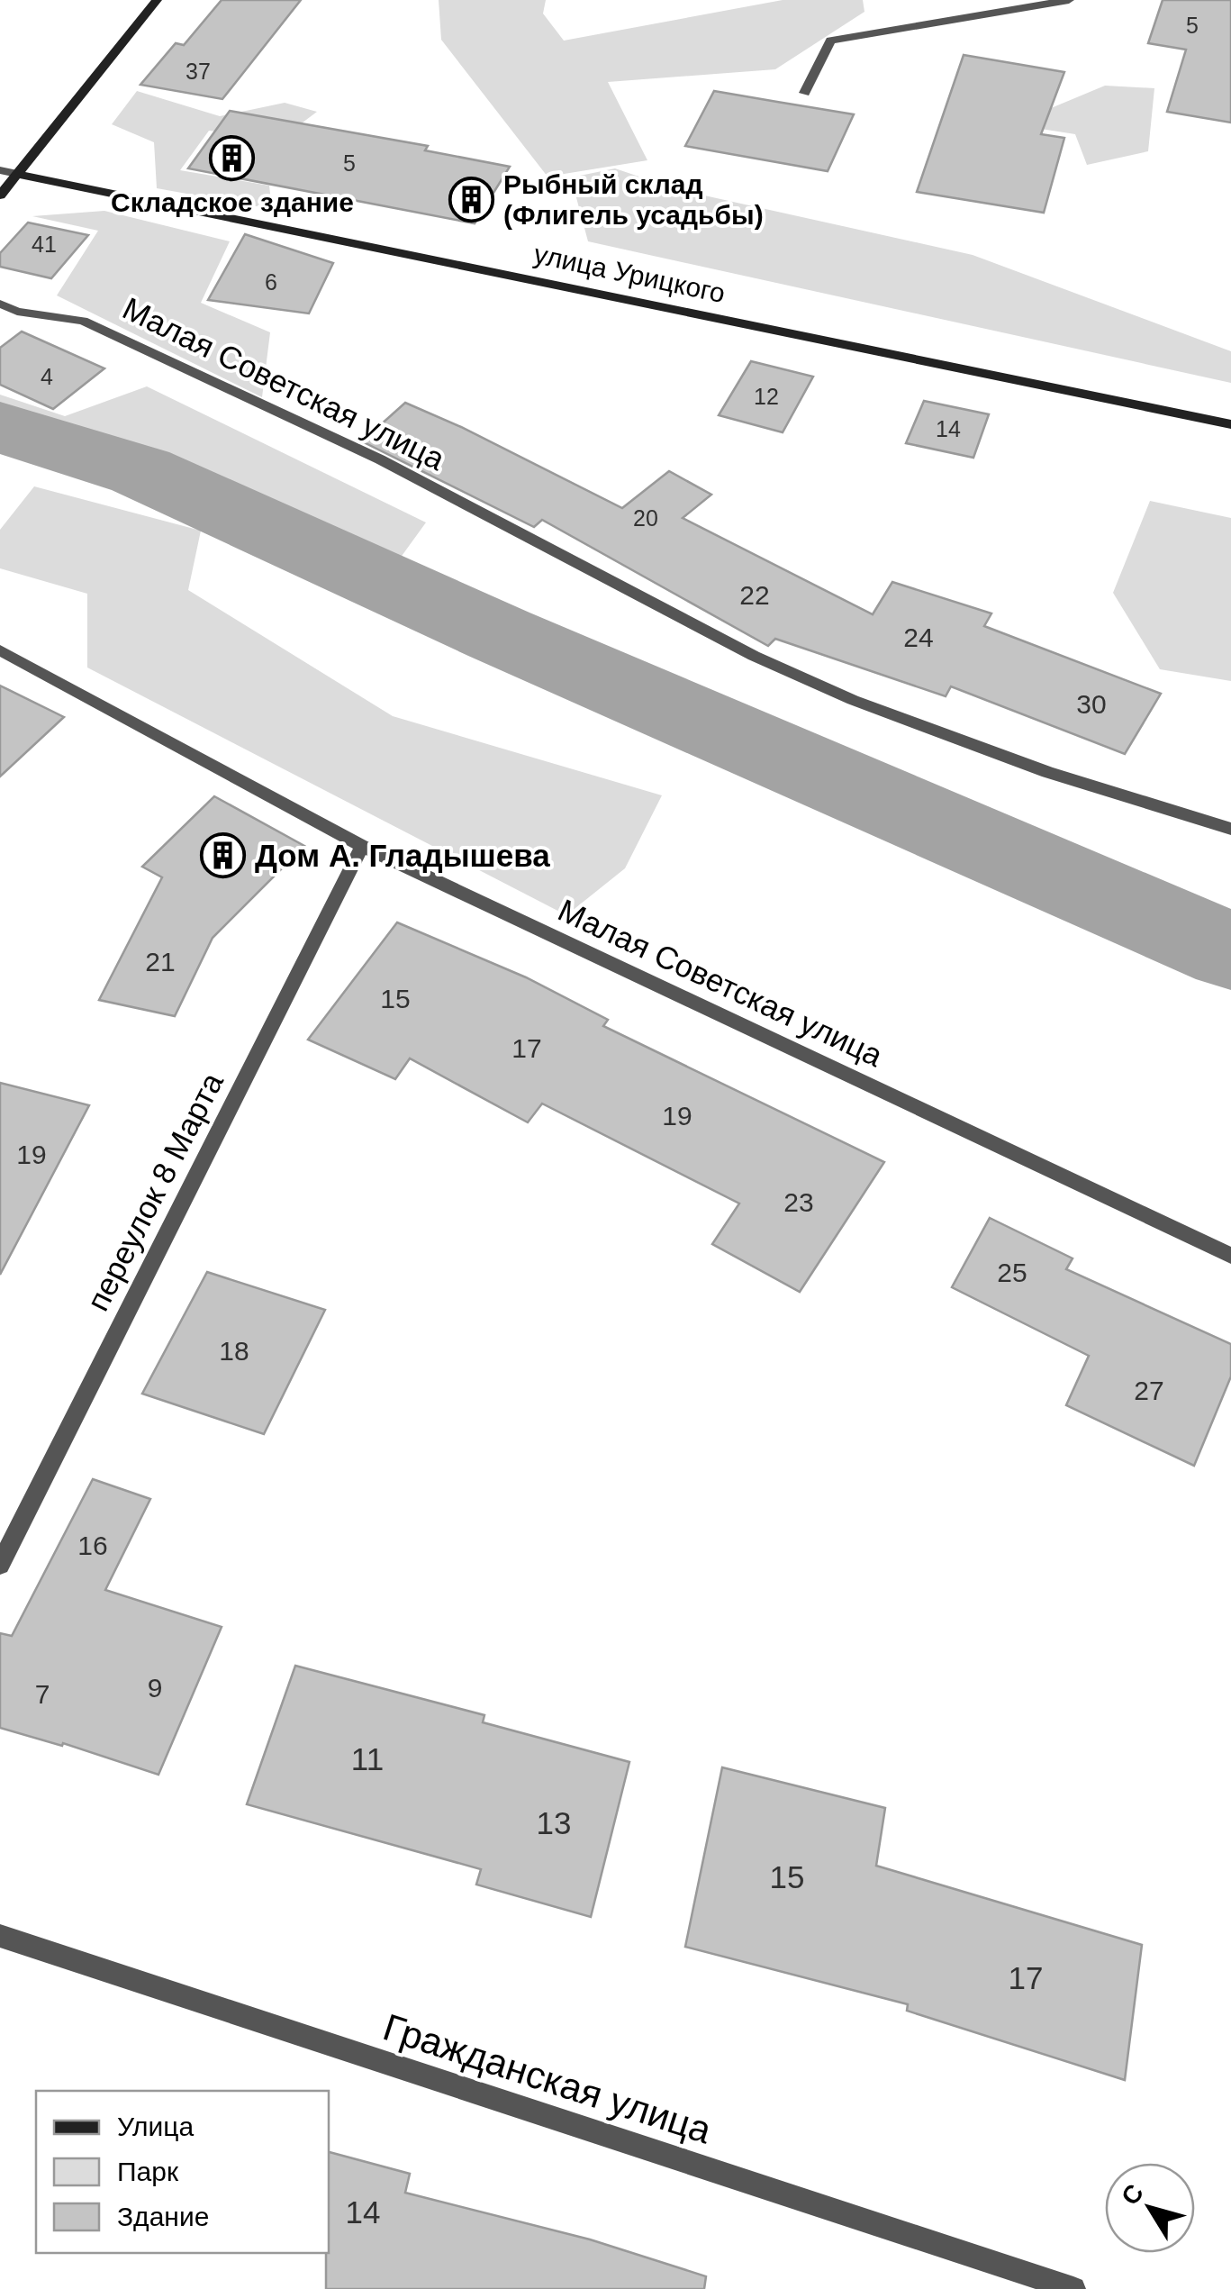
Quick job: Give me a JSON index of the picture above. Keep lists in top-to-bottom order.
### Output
{
  "streets": {
    "main road": ["улица Урицкого"],
    "street": ["Малая Советская улица", "переулок 8 Марта", "Гражданская улица"]
  },
  "crossings": [
    ["Малая Советская улица", "переулок 8 Марта"]
  ],
  "places": {
    "building": ["Складское здание", "Рыбный склад (Флигель усадьбы)", "Дом А. Гладышева"]
  },
  "house_numbers": [
    "5",
    "37",
    "5",
    "41",
    "6",
    "4",
    "12",
    "14",
    "20",
    "22",
    "24",
    "30",
    "21",
    "15",
    "17",
    "19",
    "19",
    "23",
    "25",
    "18",
    "27",
    "16",
    "9",
    "7",
    "11",
    "13",
    "15",
    "17",
    "14"
  ],
  "legend": ["Улица", "Парк", "Здание"],
  "north": "top left"
}
